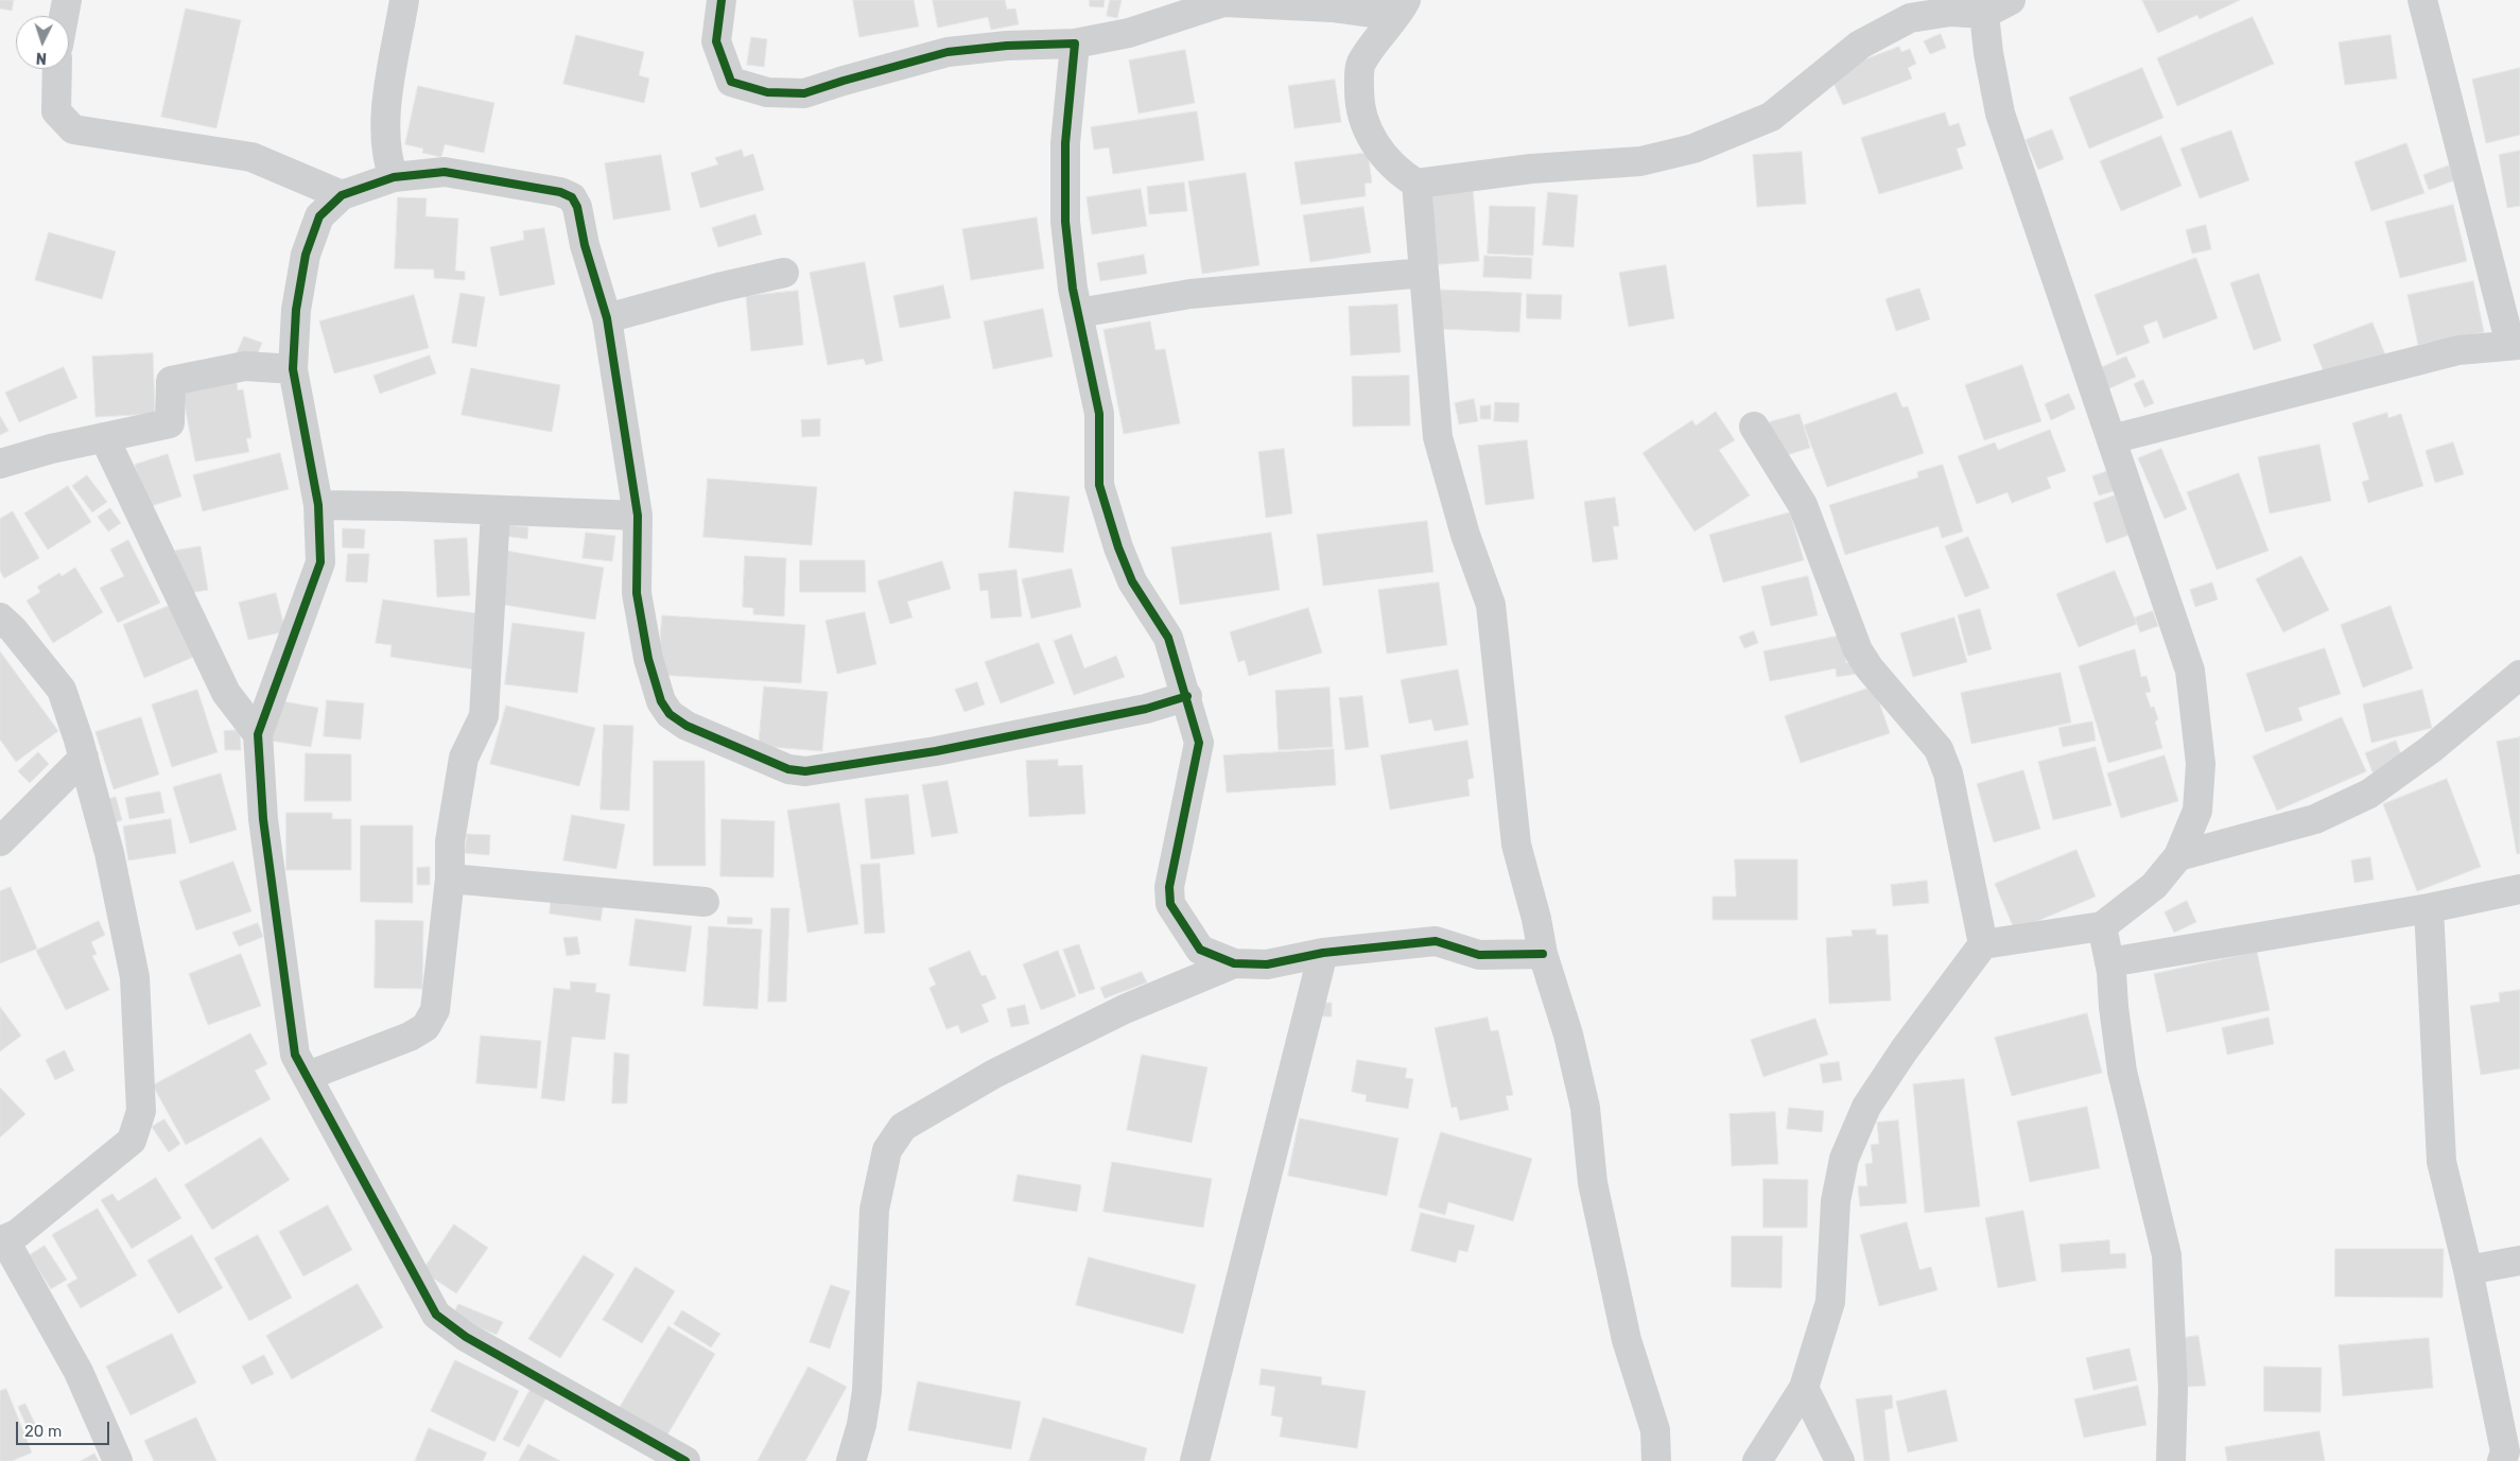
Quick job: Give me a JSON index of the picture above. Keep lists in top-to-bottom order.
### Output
{
  "scale_bar": "20 m",
  "north": "bottom"
}
